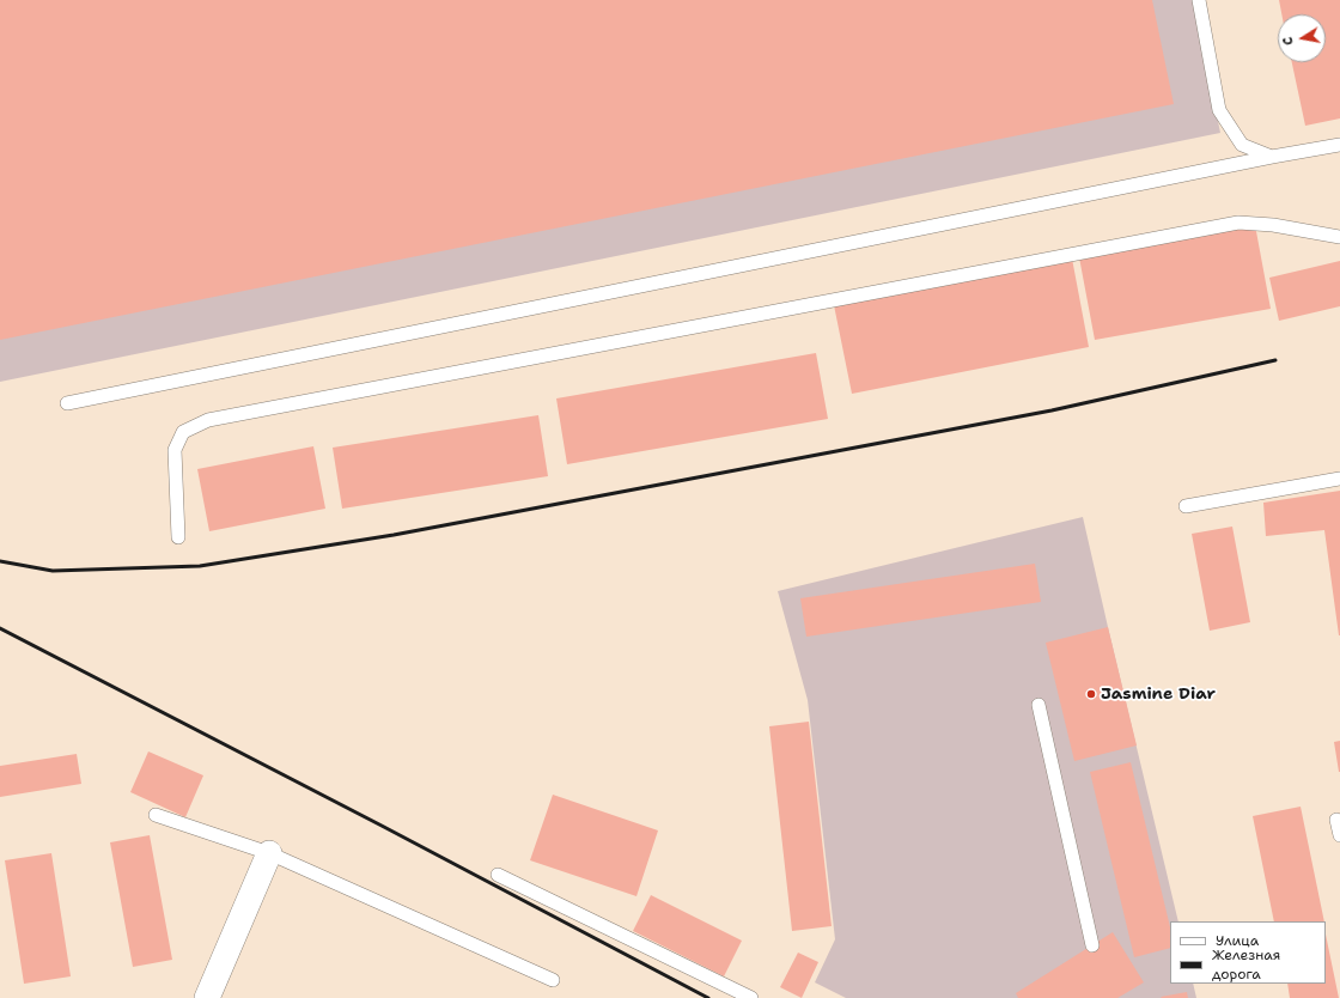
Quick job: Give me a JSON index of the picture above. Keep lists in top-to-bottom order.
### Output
{
  "places": ["Jasmine Diar"],
  "legend": ["Улица", "Железная дорога"],
  "north": "left"
}
